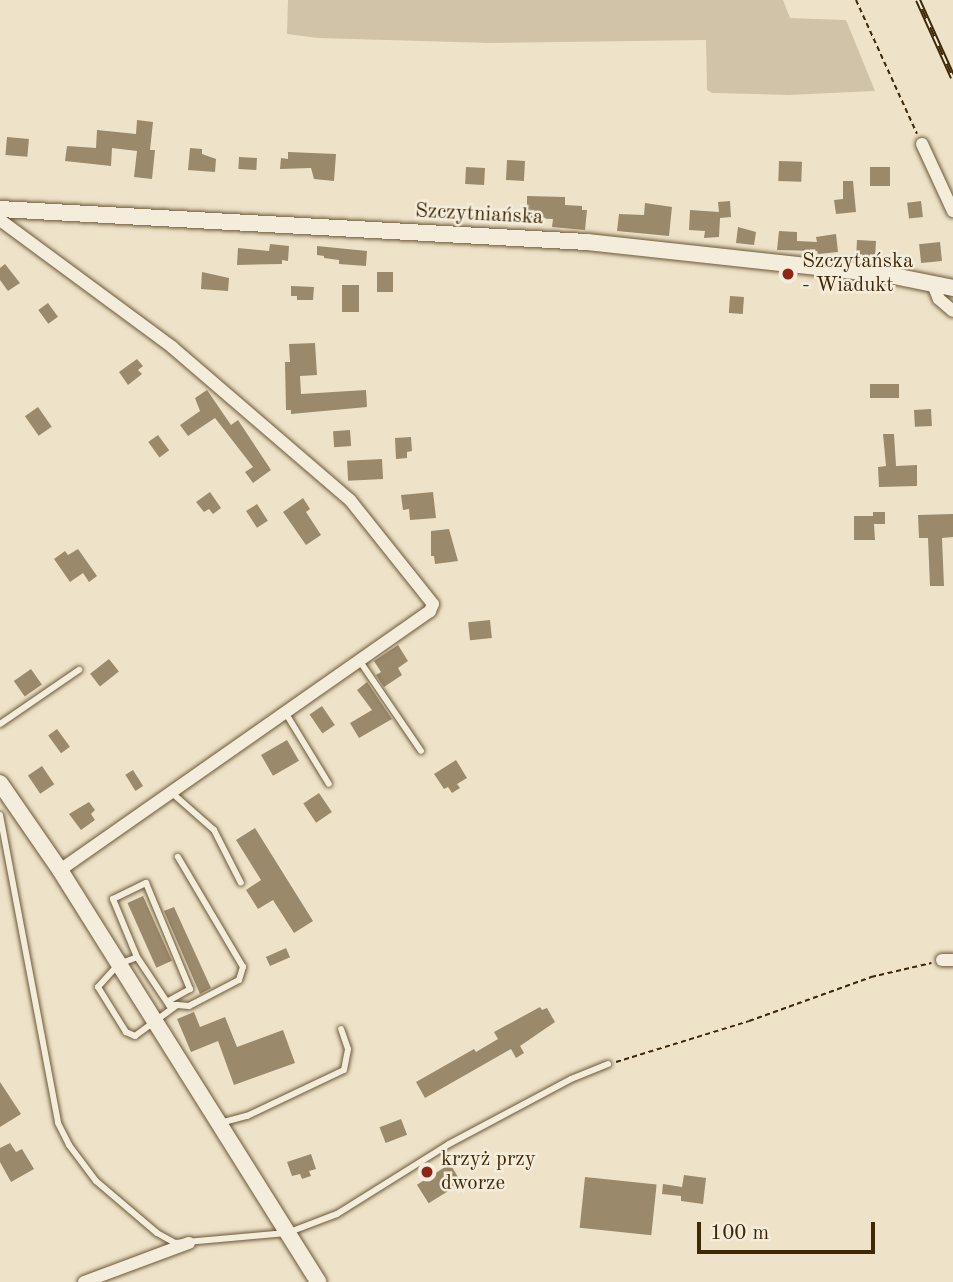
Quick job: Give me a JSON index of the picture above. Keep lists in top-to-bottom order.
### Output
{
  "streets": {
    "street": ["Szczytniańska"]
  },
  "places": ["Szczytańska - Wiadukt", "krzyż przy dworze"],
  "scale_bar": "100 m"
}
